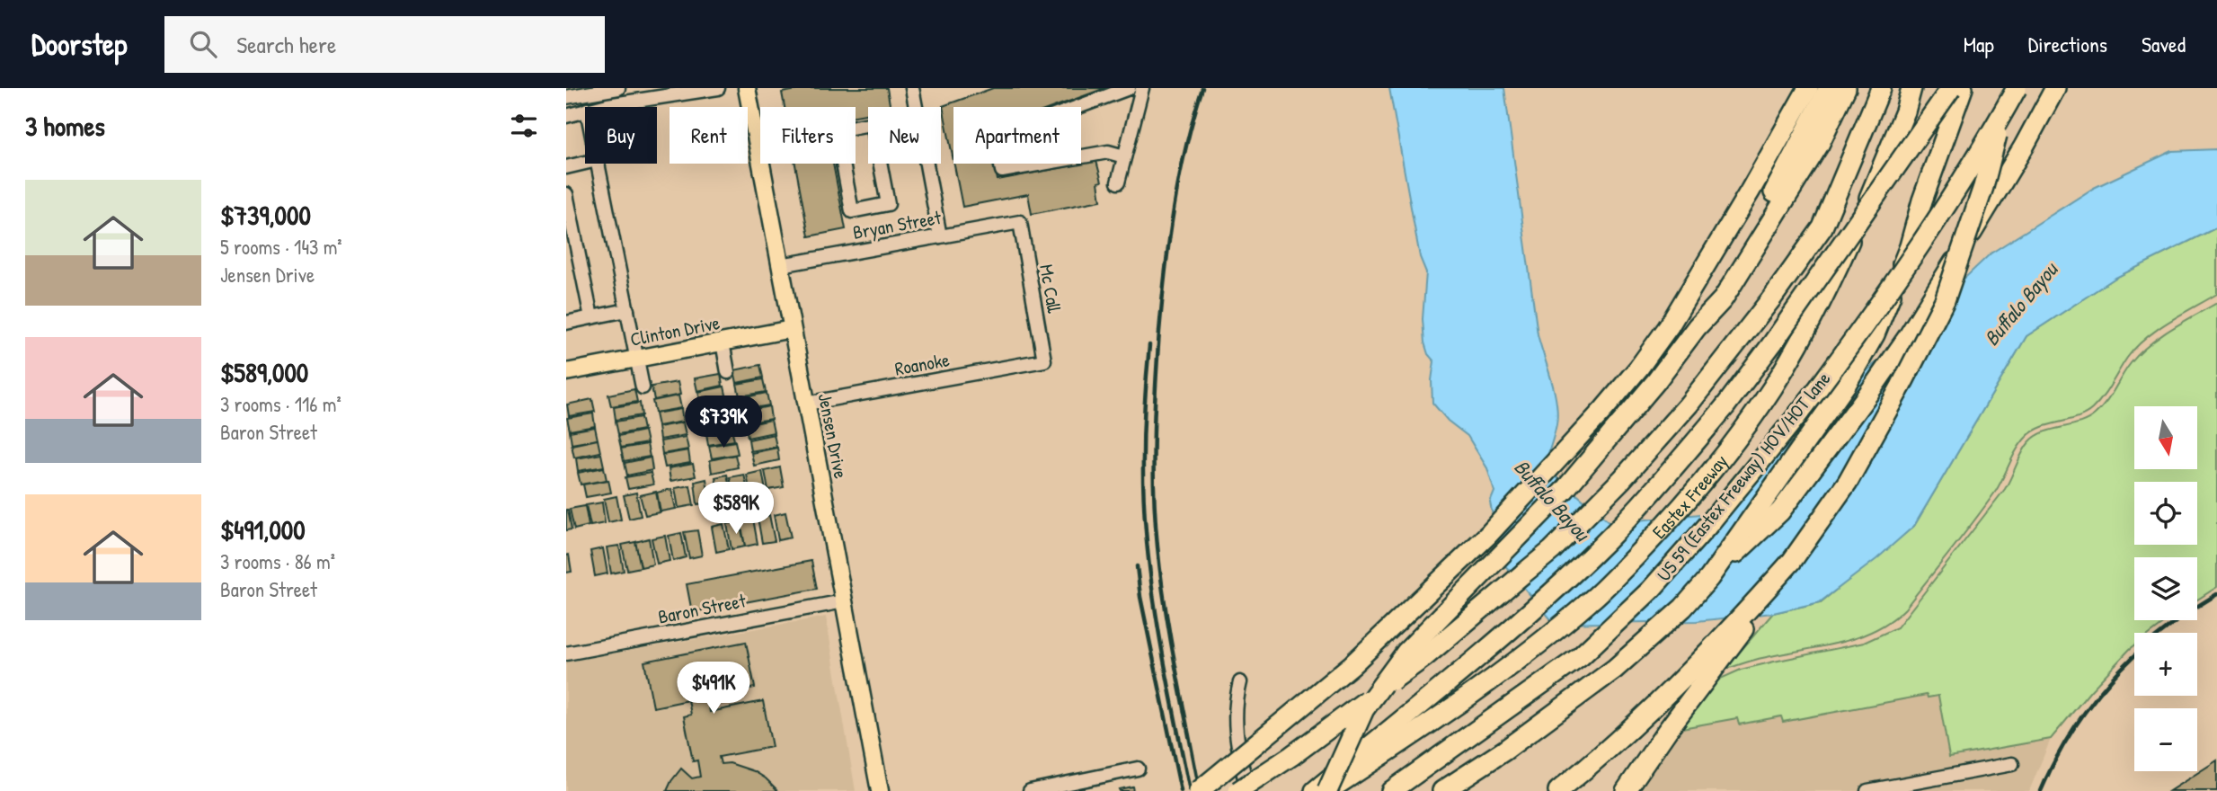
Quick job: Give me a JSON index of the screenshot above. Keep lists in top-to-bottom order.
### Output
{
  "streets": {
    "highway": ["US 59 (Eastex Freeway) HOV/HOT lane", "Eastex Freeway"],
    "main road": ["Clinton Drive", "Jensen Drive"],
    "street": [
      "Bryan Street",
      "Mc Call",
      "Roanoke",
      "Baron Street"
    ]
  },
  "crossings": [
    ["Bryan Street", "Mc Call"],
    ["Bryan Street", "Jensen Drive"],
    ["Mc Call", "Roanoke"],
    ["Clinton Drive", "Jensen Drive"],
    ["Roanoke", "Jensen Drive"],
    ["Jensen Drive", "Baron Street"]
  ],
  "water": ["Buffalo Bayou"],
  "north": "bottom",
  "page": {
    "header": "Doorstep",
    "search": "Search here",
    "nav": ["Map", "Directions", "Saved"],
    "heading": "3 homes",
    "chip": [
      "Buy",
      "Rent",
      "Filters",
      "New",
      "Apartment"
    ],
    "list": [
      {
        "name": "$739,000",
        "note": "5 rooms · 143 m² · Jensen Drive"
      },
      {
        "name": "$589,000",
        "note": "3 rooms · 116 m² · Baron Street"
      },
      {
        "name": "$491,000",
        "note": "3 rooms · 86 m² · Baron Street"
      }
    ],
    "price": ["$739K", "$589K", "$491K"],
    "map_buttons": ["+", "−"]
  }
}
